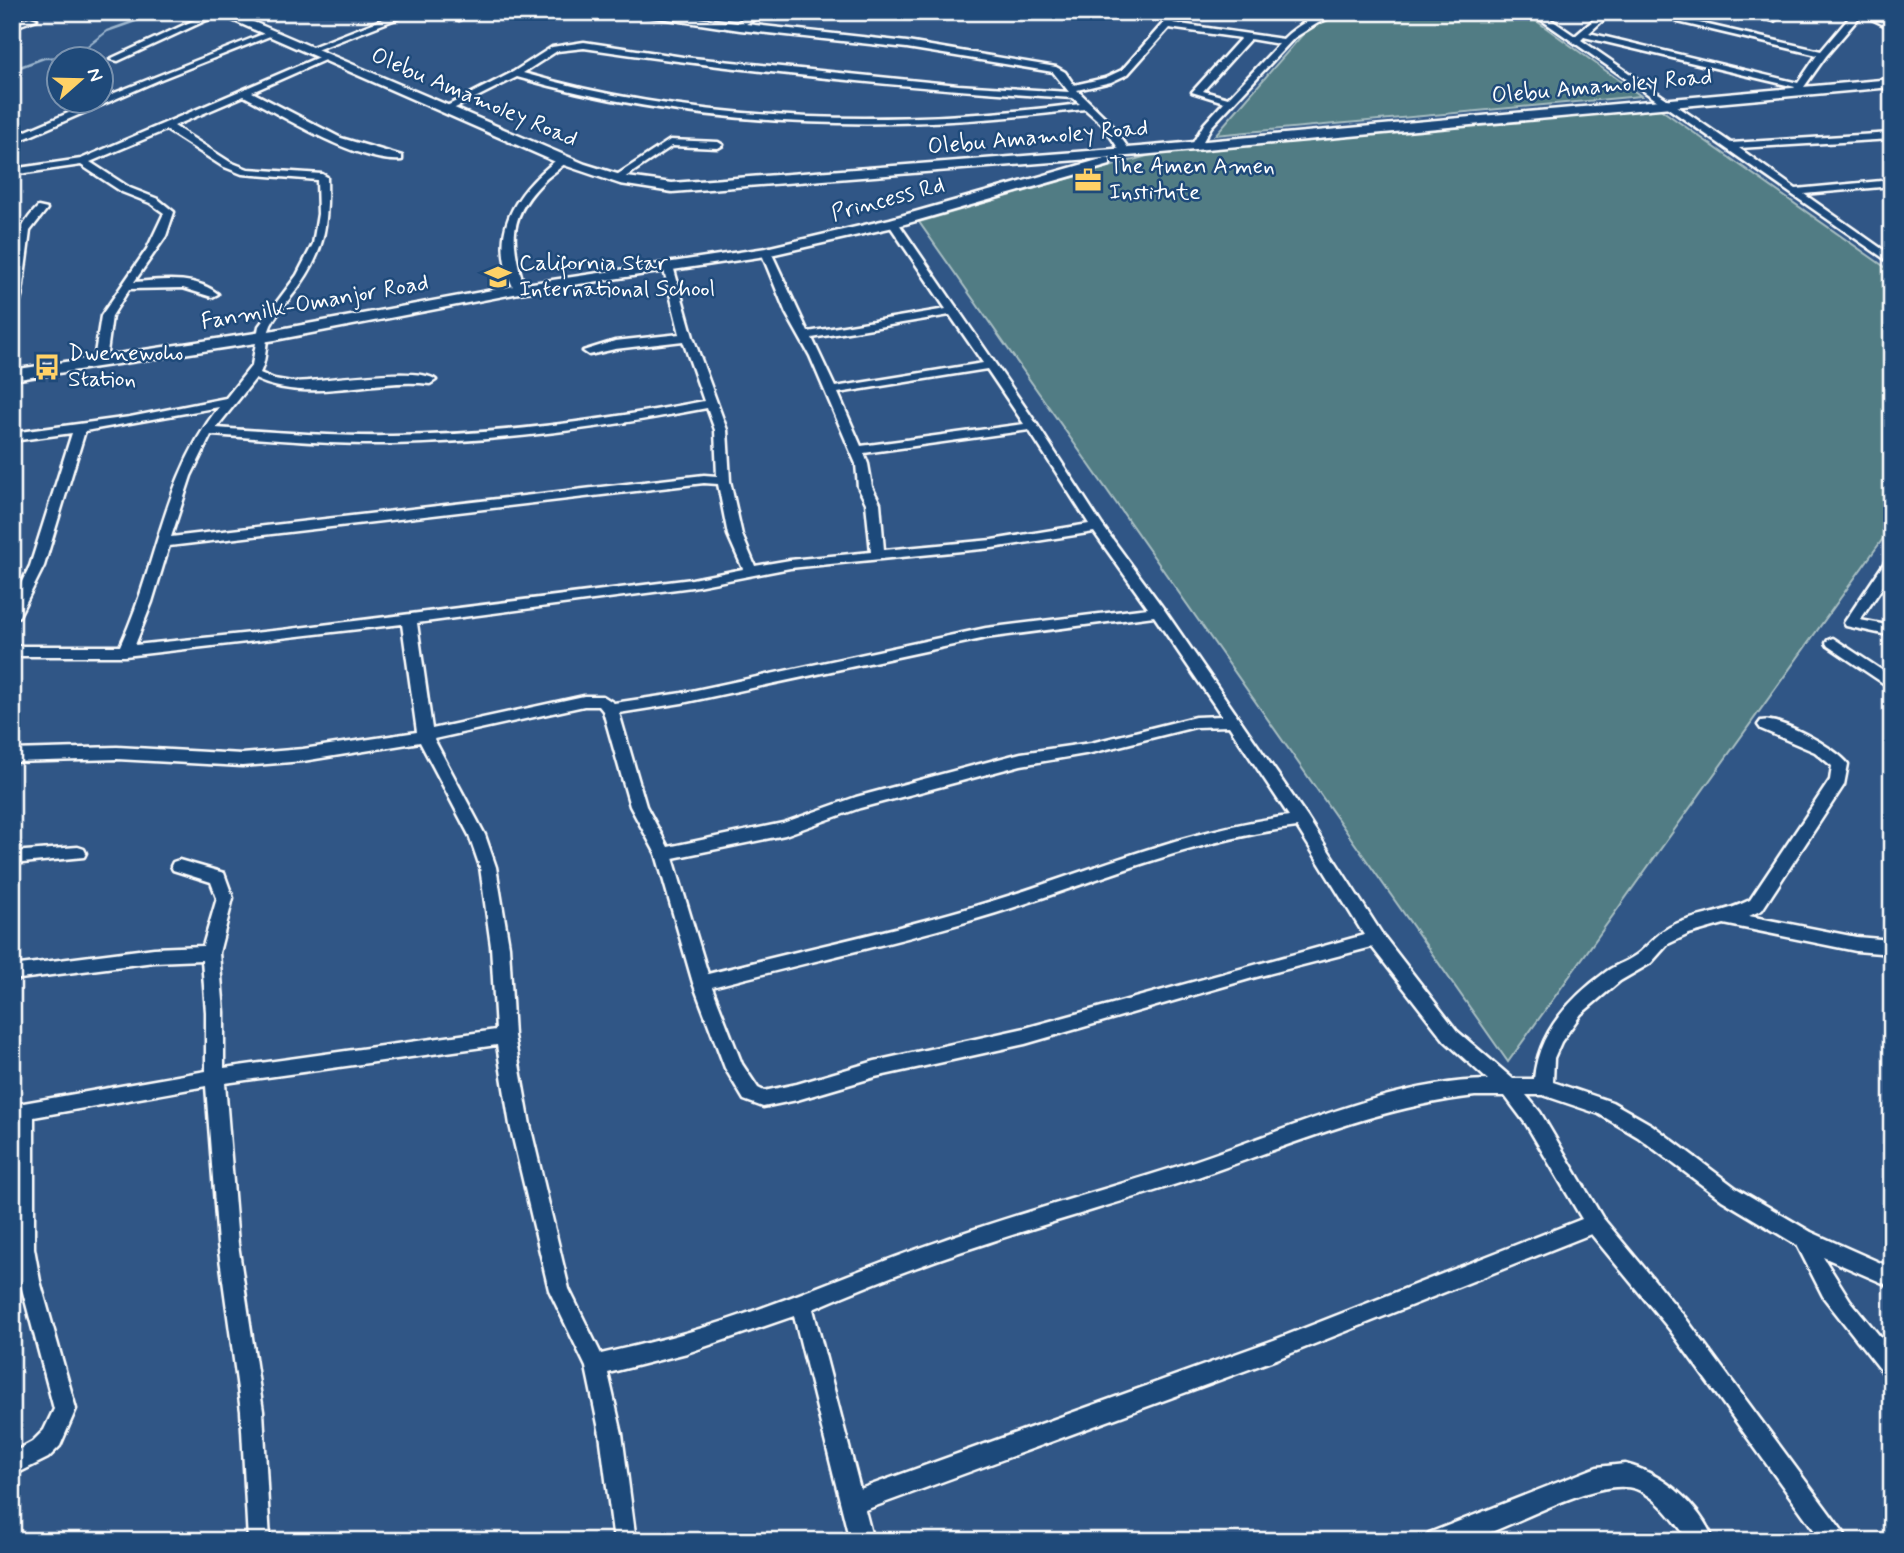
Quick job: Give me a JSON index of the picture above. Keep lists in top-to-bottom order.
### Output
{
  "streets": {
    "street": ["Olebu Amamoley Road", "Princess Rd", "Fanmilk-Omanjor Road"]
  },
  "crossings": [
    ["Olebu Amamoley Road", "Princess Rd"],
    ["Princess Rd", "Fanmilk-Omanjor Road"]
  ],
  "places": {
    "office": ["The Amen Amen Institute"],
    "school or university": ["California Star International School"],
    "bus stop": ["Dwenewoho Station"]
  },
  "north": "right"
}
